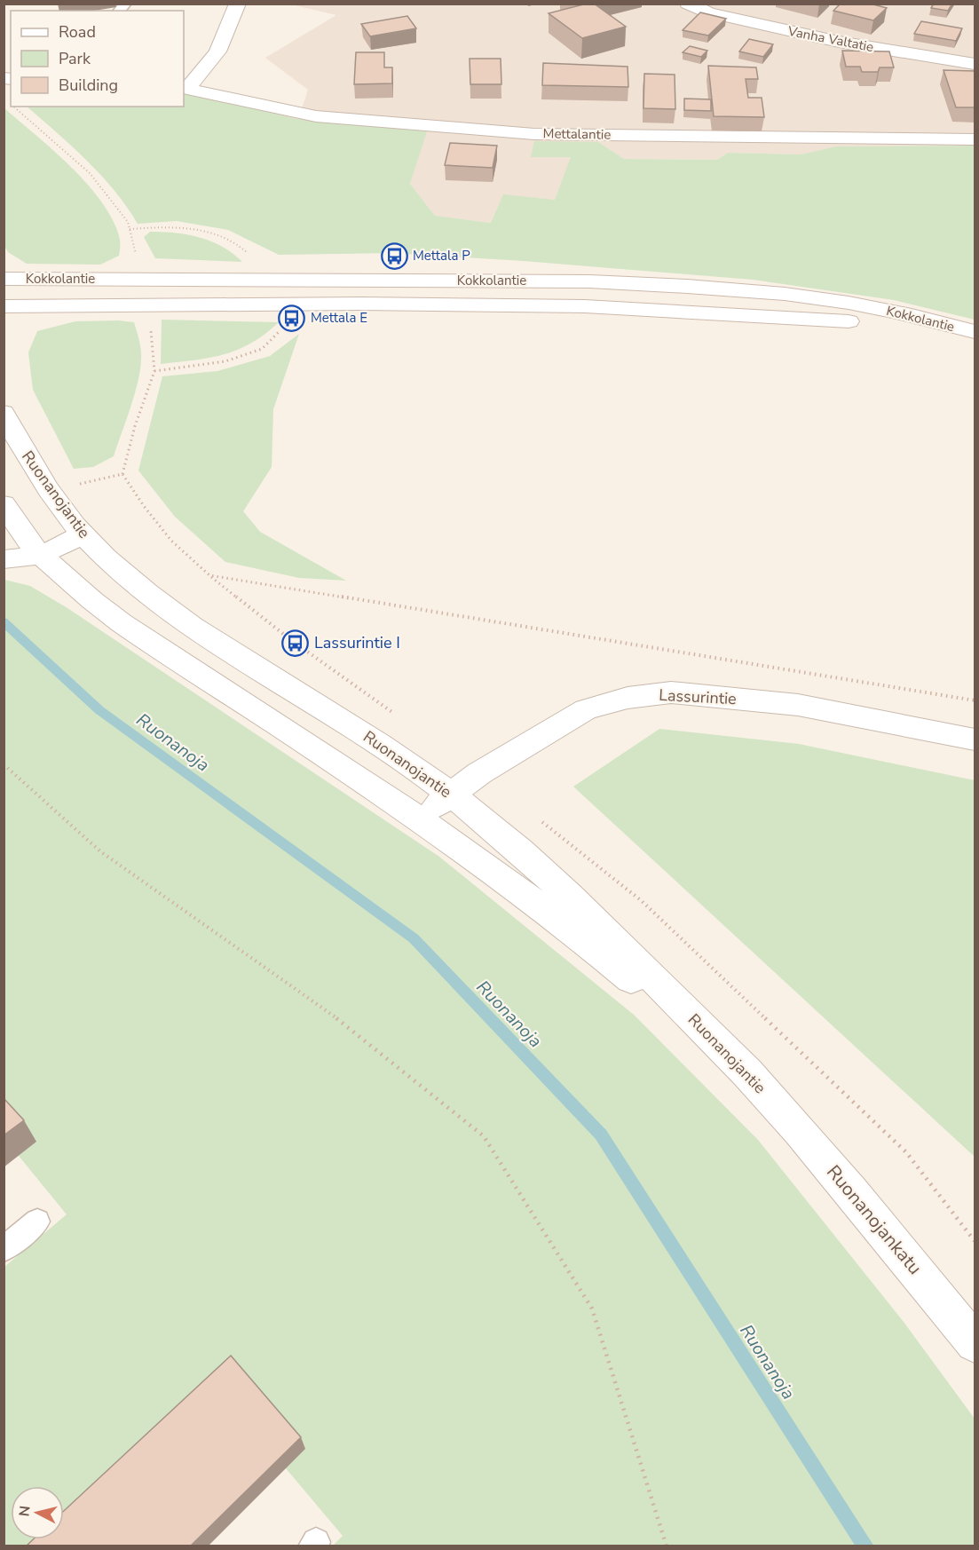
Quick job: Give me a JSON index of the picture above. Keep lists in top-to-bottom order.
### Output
{
  "streets": {
    "street": [
      "Vanha Valtatie",
      "Mettalantie",
      "Kokkolantie",
      "Ruonanojantie",
      "Lassurintie",
      "Ruonanojankatu"
    ]
  },
  "crossings": [
    ["Ruonanojantie", "Lassurintie"],
    ["Ruonanojantie", "Ruonanojankatu"]
  ],
  "water": ["Ruonanoja"],
  "places": {
    "bus stop": ["Mettala P", "Mettala E", "Lassurintie I"]
  },
  "legend": ["Road", "Park", "Building"],
  "north": "left"
}
